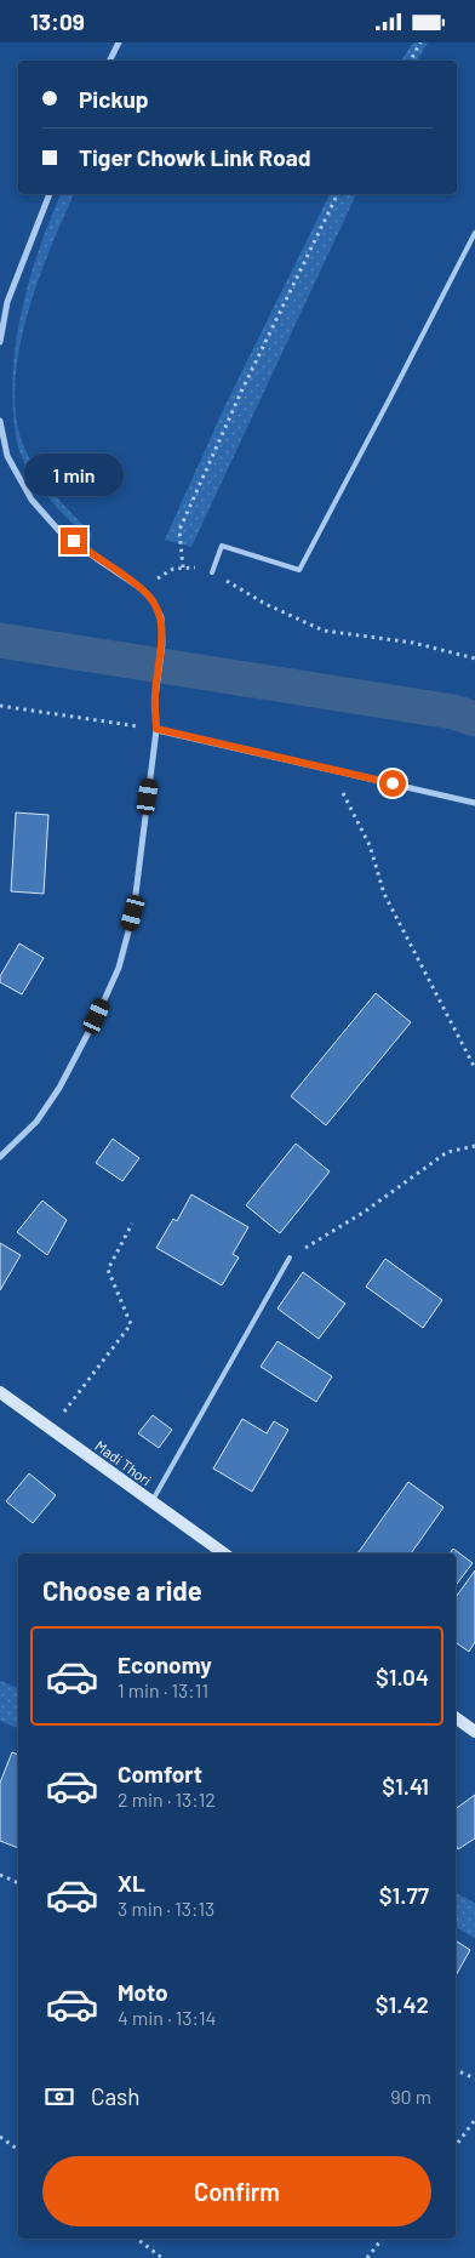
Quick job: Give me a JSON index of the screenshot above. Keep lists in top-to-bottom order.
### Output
{
  "streets": {
    "main road": ["Madi Thori"]
  },
  "page": {
    "status": "13:09",
    "banner": ["Pickup", "Tiger Chowk Link Road"],
    "bubble": "1 min",
    "heading": "Choose a ride",
    "list": [
      {
        "name": "Economy",
        "note": "1 min · 13:11",
        "value": "$1.04"
      },
      {
        "name": "Comfort",
        "note": "2 min · 13:12",
        "value": "$1.41"
      },
      {
        "name": "XL",
        "note": "3 min · 13:13",
        "value": "$1.77"
      },
      {
        "name": "Moto",
        "note": "4 min · 13:14",
        "value": "$1.42"
      }
    ],
    "pay": ["Cash", "90 m"],
    "buttons": "Confirm"
  }
}
